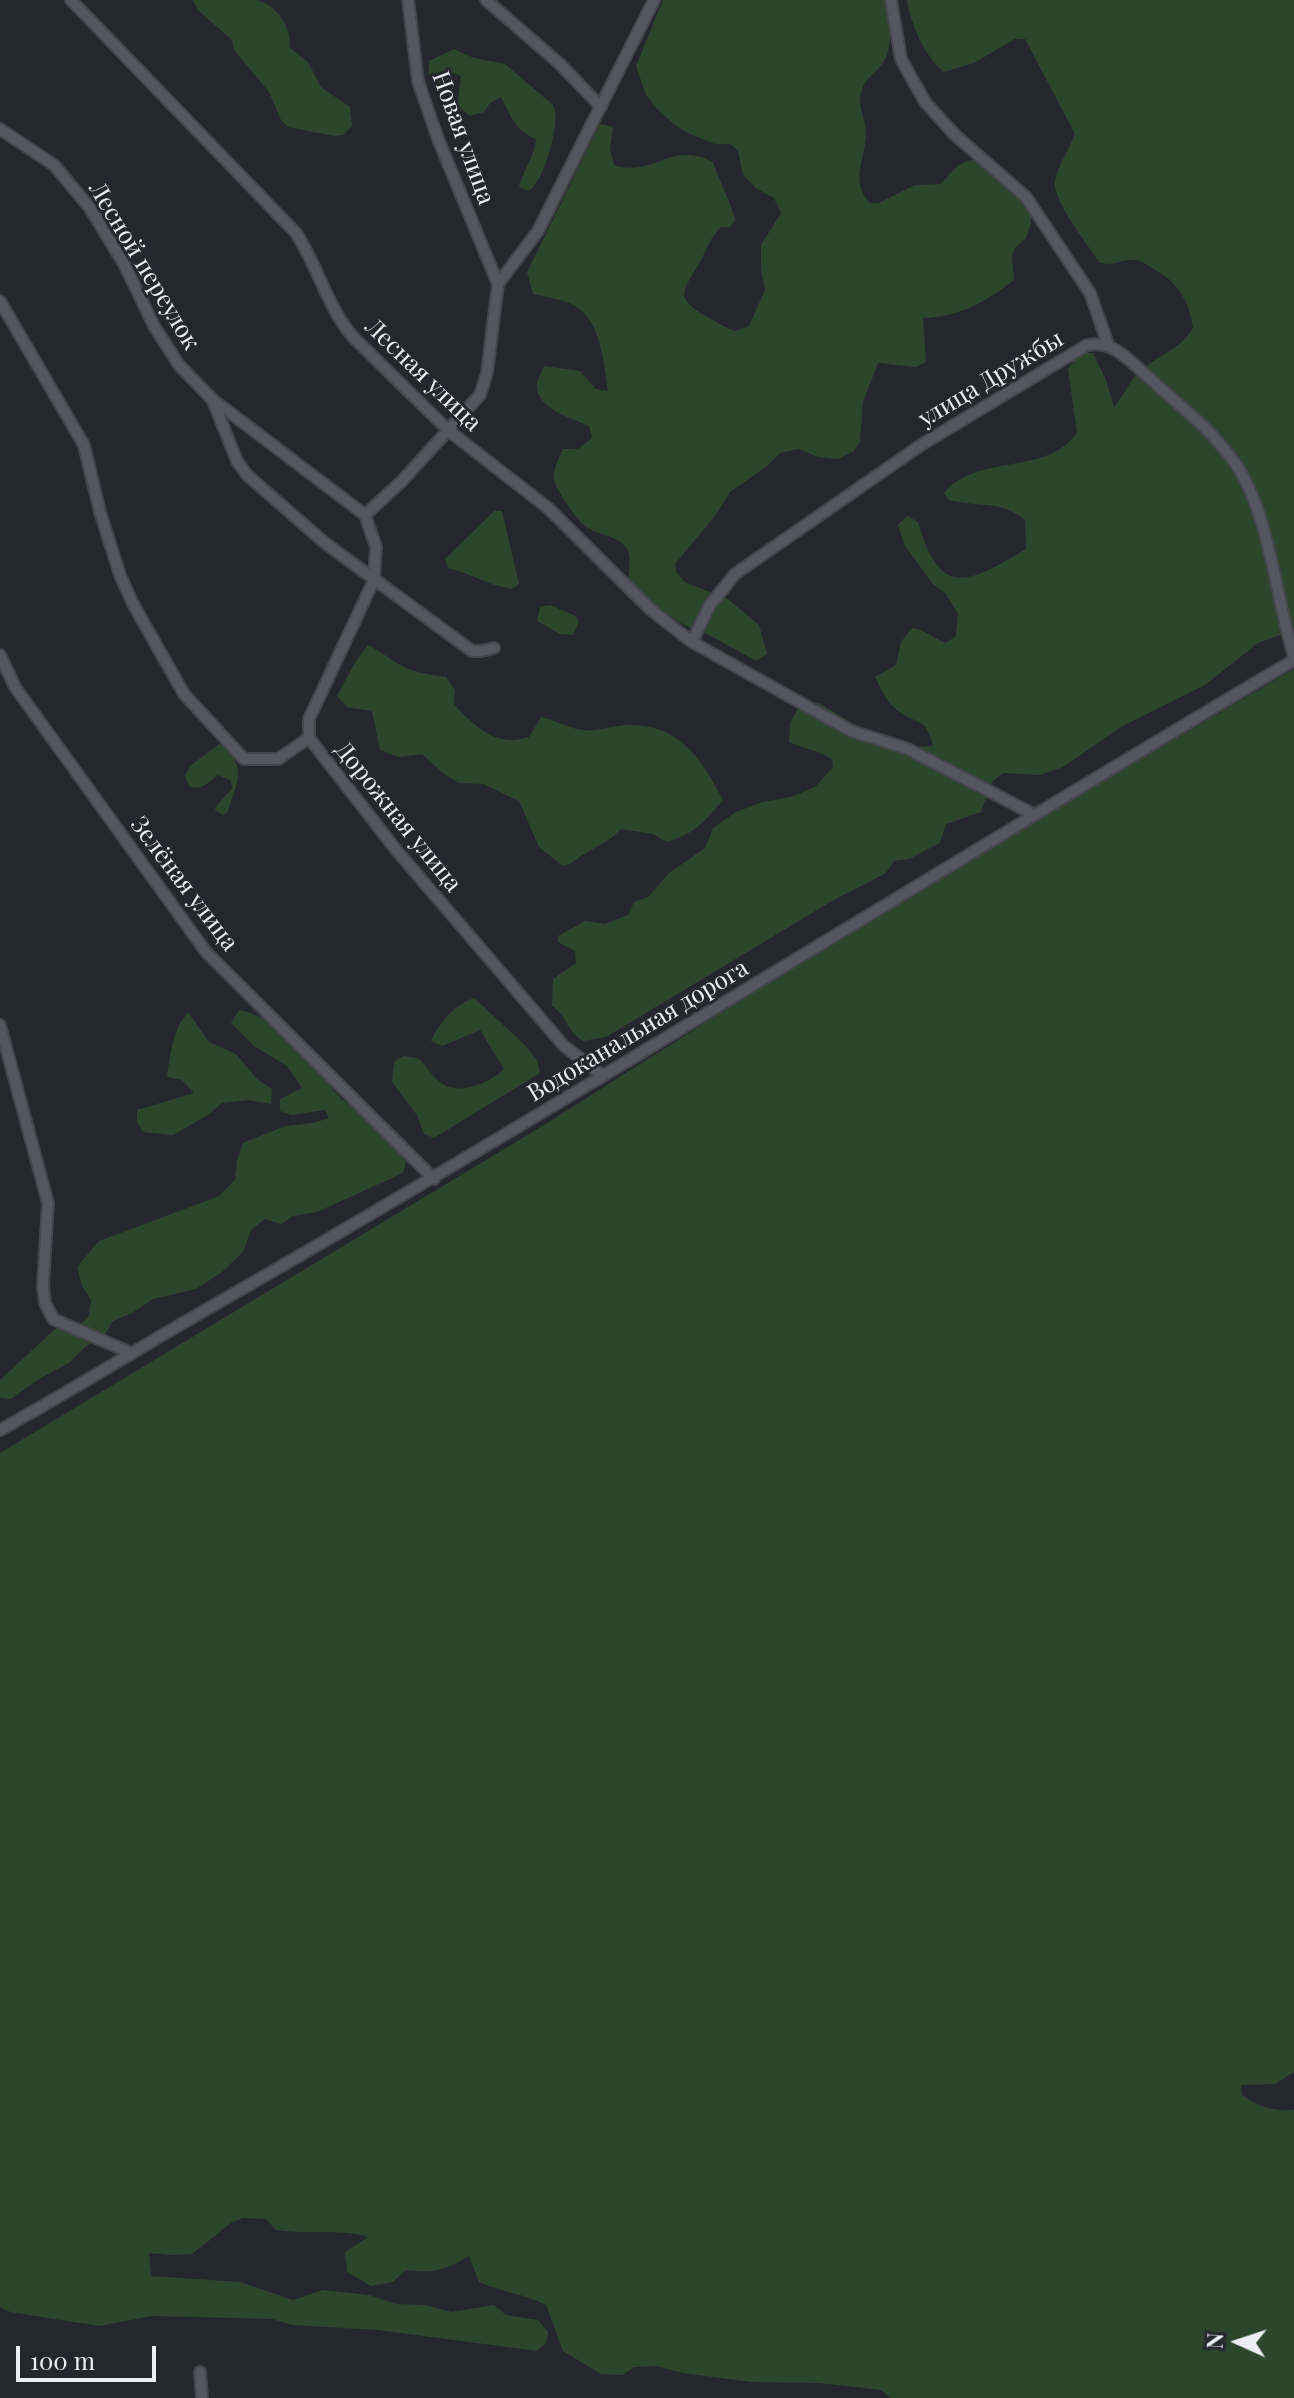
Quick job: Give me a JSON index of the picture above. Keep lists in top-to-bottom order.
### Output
{
  "streets": {
    "street": [
      "Новая улица",
      "Лесной переулок",
      "Лесная улица",
      "улица Дружбы",
      "Дорожная улица",
      "Зелёная улица",
      "Водоканальная дорога"
    ]
  },
  "crossings": [
    ["Лесной переулок", "Дорожная улица"],
    ["Лесная улица", "улица Дружбы"],
    ["Лесная улица", "Водоканальная дорога"],
    ["Дорожная улица", "Водоканальная дорога"],
    ["Зелёная улица", "Водоканальная дорога"]
  ],
  "scale_bar": "100 m",
  "north": "left"
}
